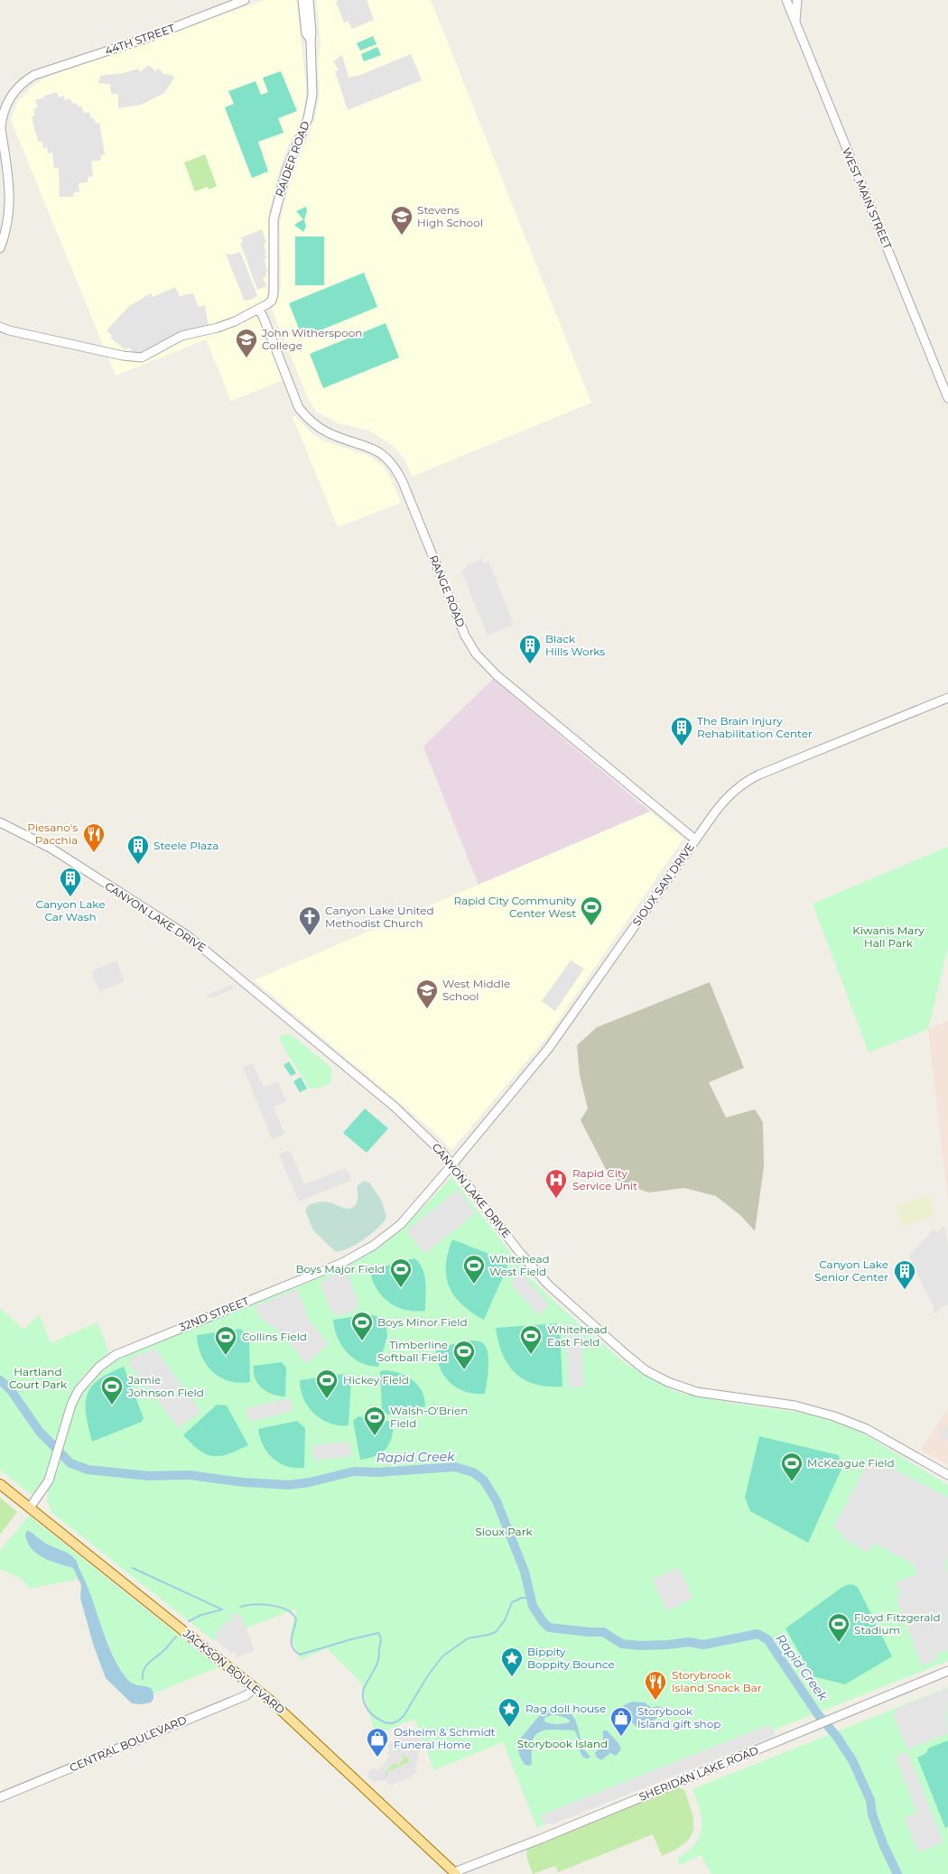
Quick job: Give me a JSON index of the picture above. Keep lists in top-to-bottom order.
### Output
{
  "streets": {
    "main road": ["JACKSON BOULEVARD"],
    "street": [
      "44TH STREET",
      "RAIDER ROAD",
      "WEST MAIN STREET",
      "RANGE ROAD",
      "SIOUX SAN DRIVE",
      "CANYON LAKE DRIVE",
      "32ND STREET",
      "CENTRAL BOULEVARD",
      "SHERIDAN LAKE ROAD"
    ]
  },
  "crossings": [
    ["RAIDER ROAD", "RANGE ROAD"],
    ["RANGE ROAD", "SIOUX SAN DRIVE"],
    ["SIOUX SAN DRIVE", "CANYON LAKE DRIVE"],
    ["SIOUX SAN DRIVE", "32ND STREET"],
    ["CANYON LAKE DRIVE", "32ND STREET"],
    ["32ND STREET", "JACKSON BOULEVARD"],
    ["JACKSON BOULEVARD", "CENTRAL BOULEVARD"],
    ["JACKSON BOULEVARD", "SHERIDAN LAKE ROAD"]
  ],
  "water": ["Rapid Creek"],
  "parks": [
    "Kiwanis Mary Hall Park",
    "Hartland Court Park",
    "Sioux Park",
    "Storybook Island"
  ],
  "places": {
    "school or university": ["Stevens High School", "John Witherspoon College", "West Middle School"],
    "building": [
      "Black Hills Works",
      "The Brain Injury Rehabilitation Center",
      "Steele Plaza",
      "Canyon Lake Car Wash",
      "Canyon Lake Senior Center"
    ],
    "restaurant": ["Piesano's Pacchia", "Storybrook Island Snack Bar"],
    "sports": [
      "Rapid City Community Center West",
      "Whitehead West Field",
      "Boys Major Field",
      "Boys Minor Field",
      "Whitehead East Field",
      "Collins Field",
      "Timberline Softball Field",
      "Hickey Field",
      "Jamie Johnson Field",
      "Walsh-O'Brien Field",
      "McKeague Field",
      "Floyd Fitzgerald Stadium"
    ],
    "church": ["Canyon Lake United Methodist Church"],
    "hospital": ["Rapid City Service Unit"],
    "place": ["Bippity Boppity Bounce", "Rag doll house"],
    "shop": ["Storybook Island gift shop", "Osheim & Schmidt Funeral Home"]
  }
}
